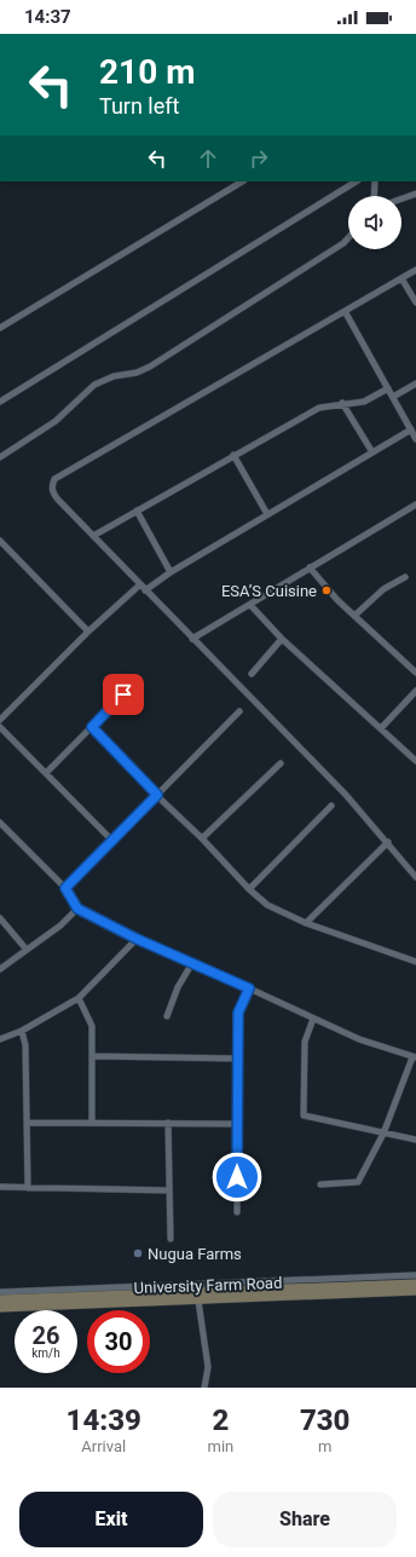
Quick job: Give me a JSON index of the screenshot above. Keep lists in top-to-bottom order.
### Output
{
  "streets": {
    "street": ["University Farm Road"]
  },
  "places": ["ESA’S Cuisine", "Nugua Farms"],
  "page": {
    "status": "14:37",
    "turn": ["210 m", "Turn left"],
    "speed": "26 km/h",
    "limit": "30",
    "eta": [
      "14:39",
      "Arrival",
      "2",
      "min",
      "730",
      "m"
    ],
    "buttons": ["Exit", "Share"]
  }
}
